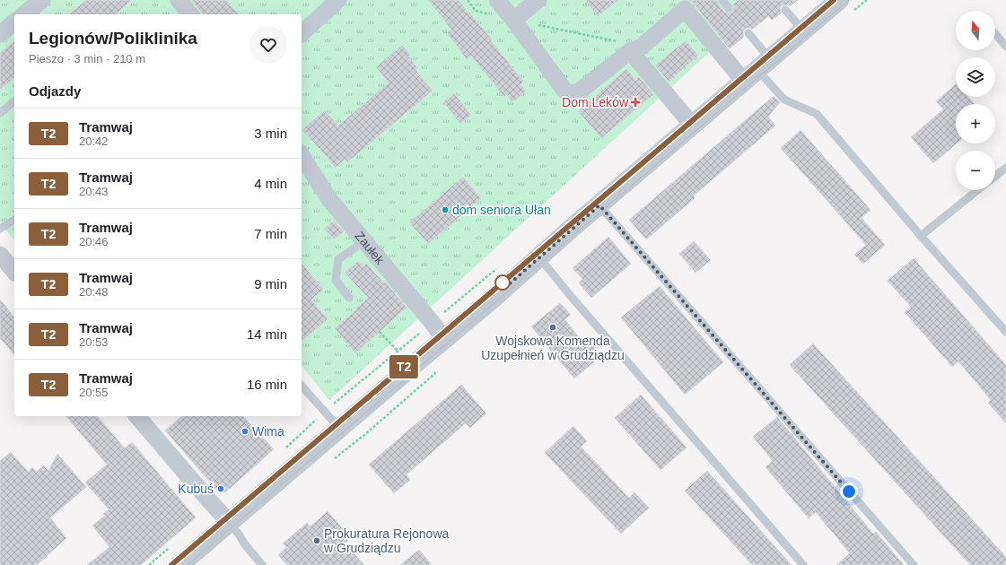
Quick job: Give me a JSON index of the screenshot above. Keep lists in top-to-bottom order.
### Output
{
  "streets": {
    "street": ["Zaułek"]
  },
  "places": {
    "health": ["Dom Leków"],
    "other": [
      "dom seniora Ułan",
      "Wojskowa Komenda Uzupełnień w Grudziądzu",
      "Wima",
      "Kubuś",
      "Prokuratura Rejonowa w Grudziądzu"
    ]
  },
  "lines": ["tram line T2"],
  "north": "top",
  "page": {
    "on_map": "T2",
    "map_buttons": ["+", "−"],
    "heading": [
      ["Legionów/Poliklinika", "Pieszo · 3 min · 210 m"],
      "Odjazdy"
    ],
    "list": [
      {
        "mark": "T2",
        "name": "Tramwaj",
        "note": "20:42",
        "value": "3 min"
      },
      {
        "mark": "T2",
        "name": "Tramwaj",
        "note": "20:43",
        "value": "4 min"
      },
      {
        "mark": "T2",
        "name": "Tramwaj",
        "note": "20:46",
        "value": "7 min"
      },
      {
        "mark": "T2",
        "name": "Tramwaj",
        "note": "20:48",
        "value": "9 min"
      },
      {
        "mark": "T2",
        "name": "Tramwaj",
        "note": "20:53",
        "value": "14 min"
      },
      {
        "mark": "T2",
        "name": "Tramwaj",
        "note": "20:55",
        "value": "16 min"
      }
    ]
  }
}
